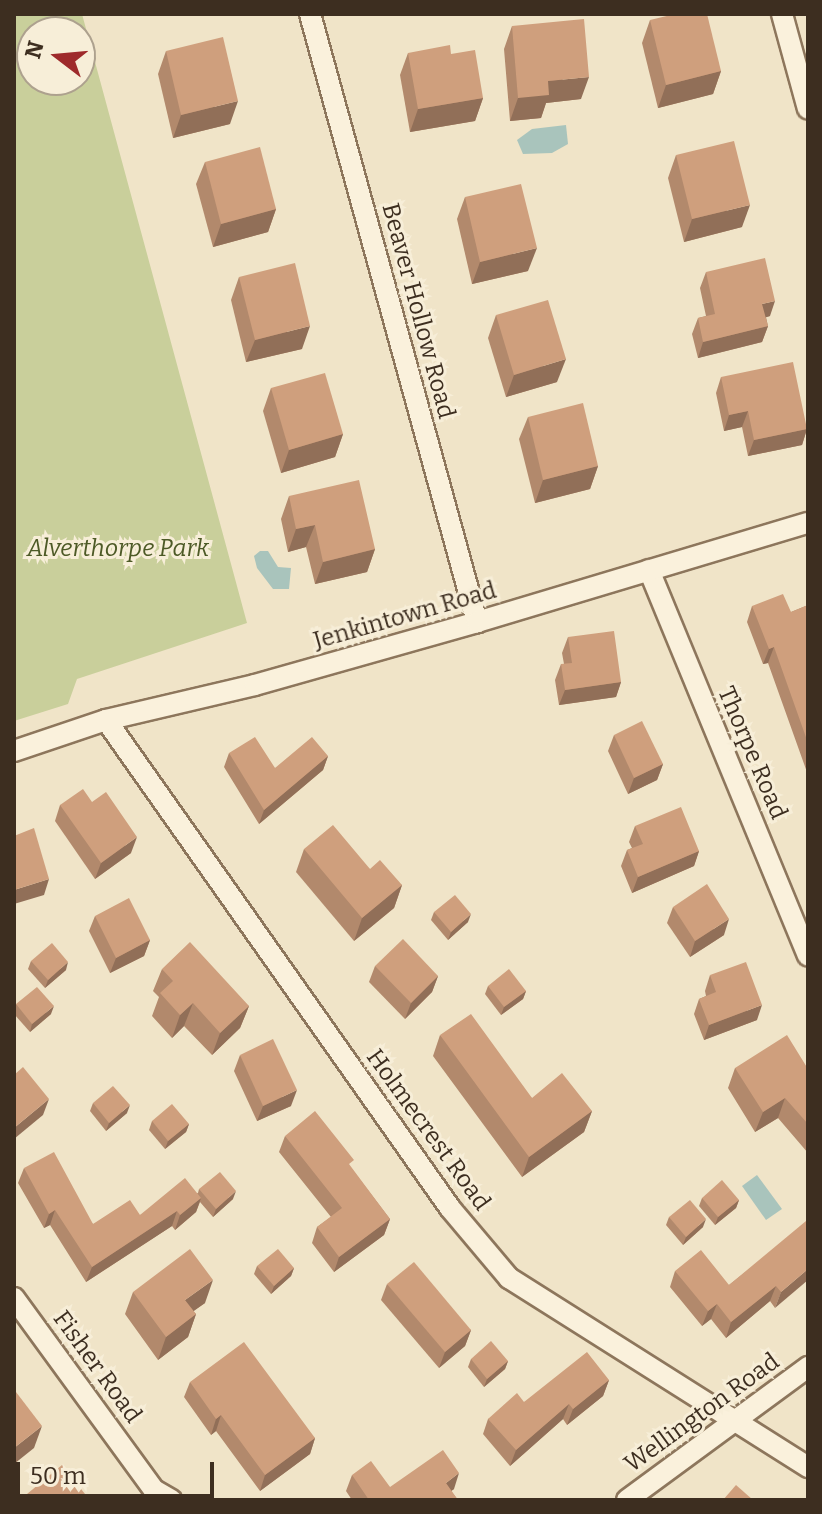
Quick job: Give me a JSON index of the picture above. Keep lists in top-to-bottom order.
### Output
{
  "streets": {
    "street": [
      "Beaver Hollow Road",
      "Jenkintown Road",
      "Thorpe Road",
      "Holmecrest Road",
      "Fisher Road",
      "Wellington Road"
    ]
  },
  "crossings": [
    ["Beaver Hollow Road", "Jenkintown Road"],
    ["Jenkintown Road", "Thorpe Road"],
    ["Jenkintown Road", "Holmecrest Road"],
    ["Holmecrest Road", "Wellington Road"]
  ],
  "parks": ["Alverthorpe Park"],
  "scale_bar": "50 m",
  "north": "left"
}
